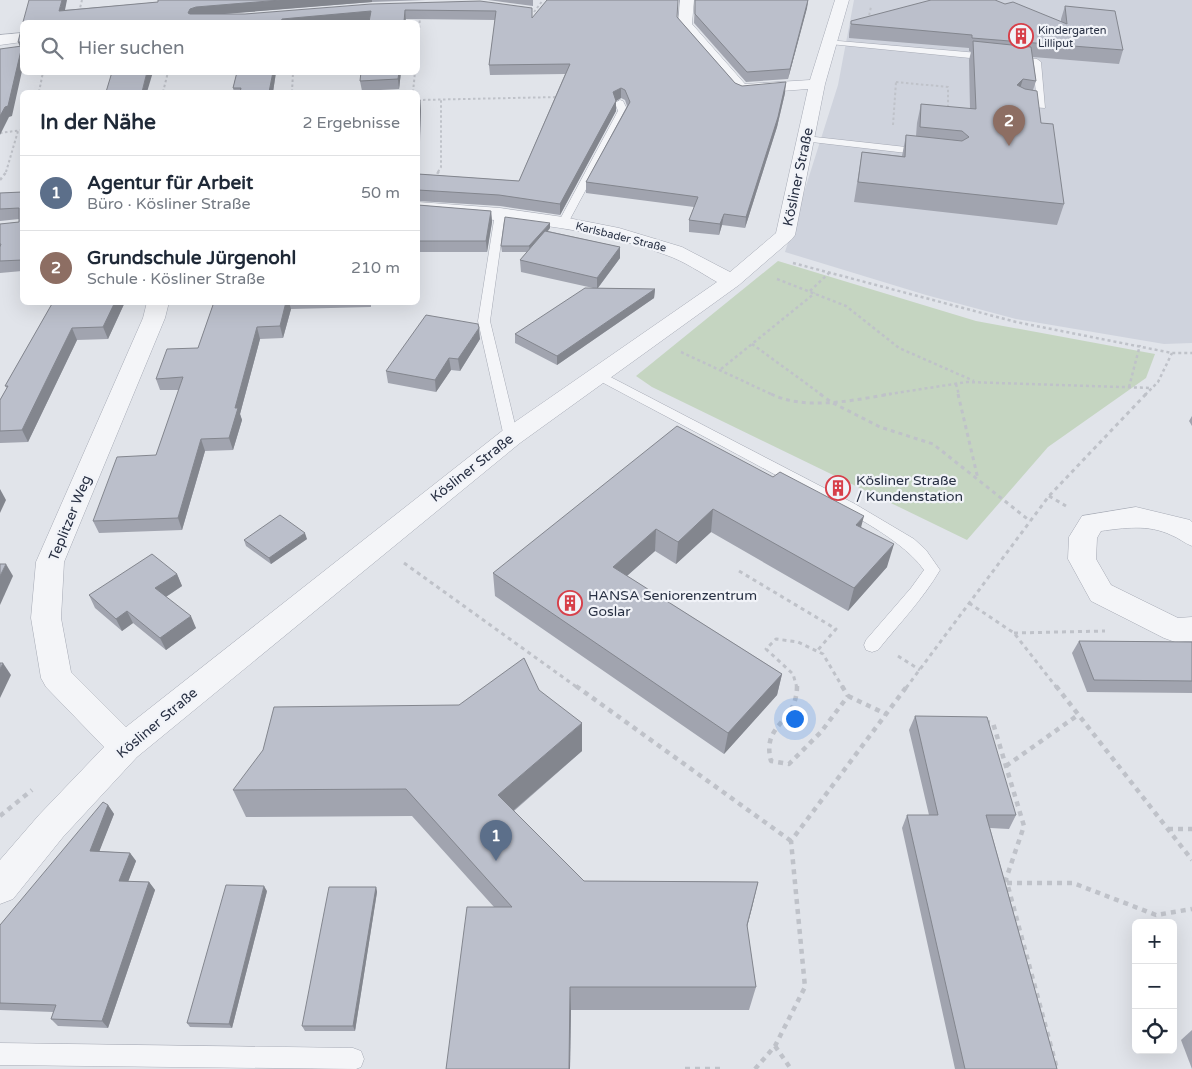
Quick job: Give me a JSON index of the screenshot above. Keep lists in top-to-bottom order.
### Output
{
  "streets": {
    "street": ["Kösliner Straße", "Karlsbader Straße", "Teplitzer Weg"]
  },
  "crossings": [
    ["Kösliner Straße", "Karlsbader Straße"],
    ["Kösliner Straße", "Teplitzer Weg"]
  ],
  "places": {
    "building": ["Kindergarten Lilliput", "Kösliner Straße / Kundenstation", "HANSA Seniorenzentrum Goslar"]
  },
  "page": {
    "search": "Hier suchen",
    "heading": ["In der Nähe", "2 Ergebnisse"],
    "pins": ["2", "1"],
    "list": [
      {
        "mark": "1",
        "name": "Agentur für Arbeit",
        "note": "Büro · Kösliner Straße",
        "value": "50 m"
      },
      {
        "mark": "2",
        "name": "Grundschule Jürgenohl",
        "note": "Schule · Kösliner Straße",
        "value": "210 m"
      }
    ],
    "map_buttons": ["+", "−"]
  }
}
